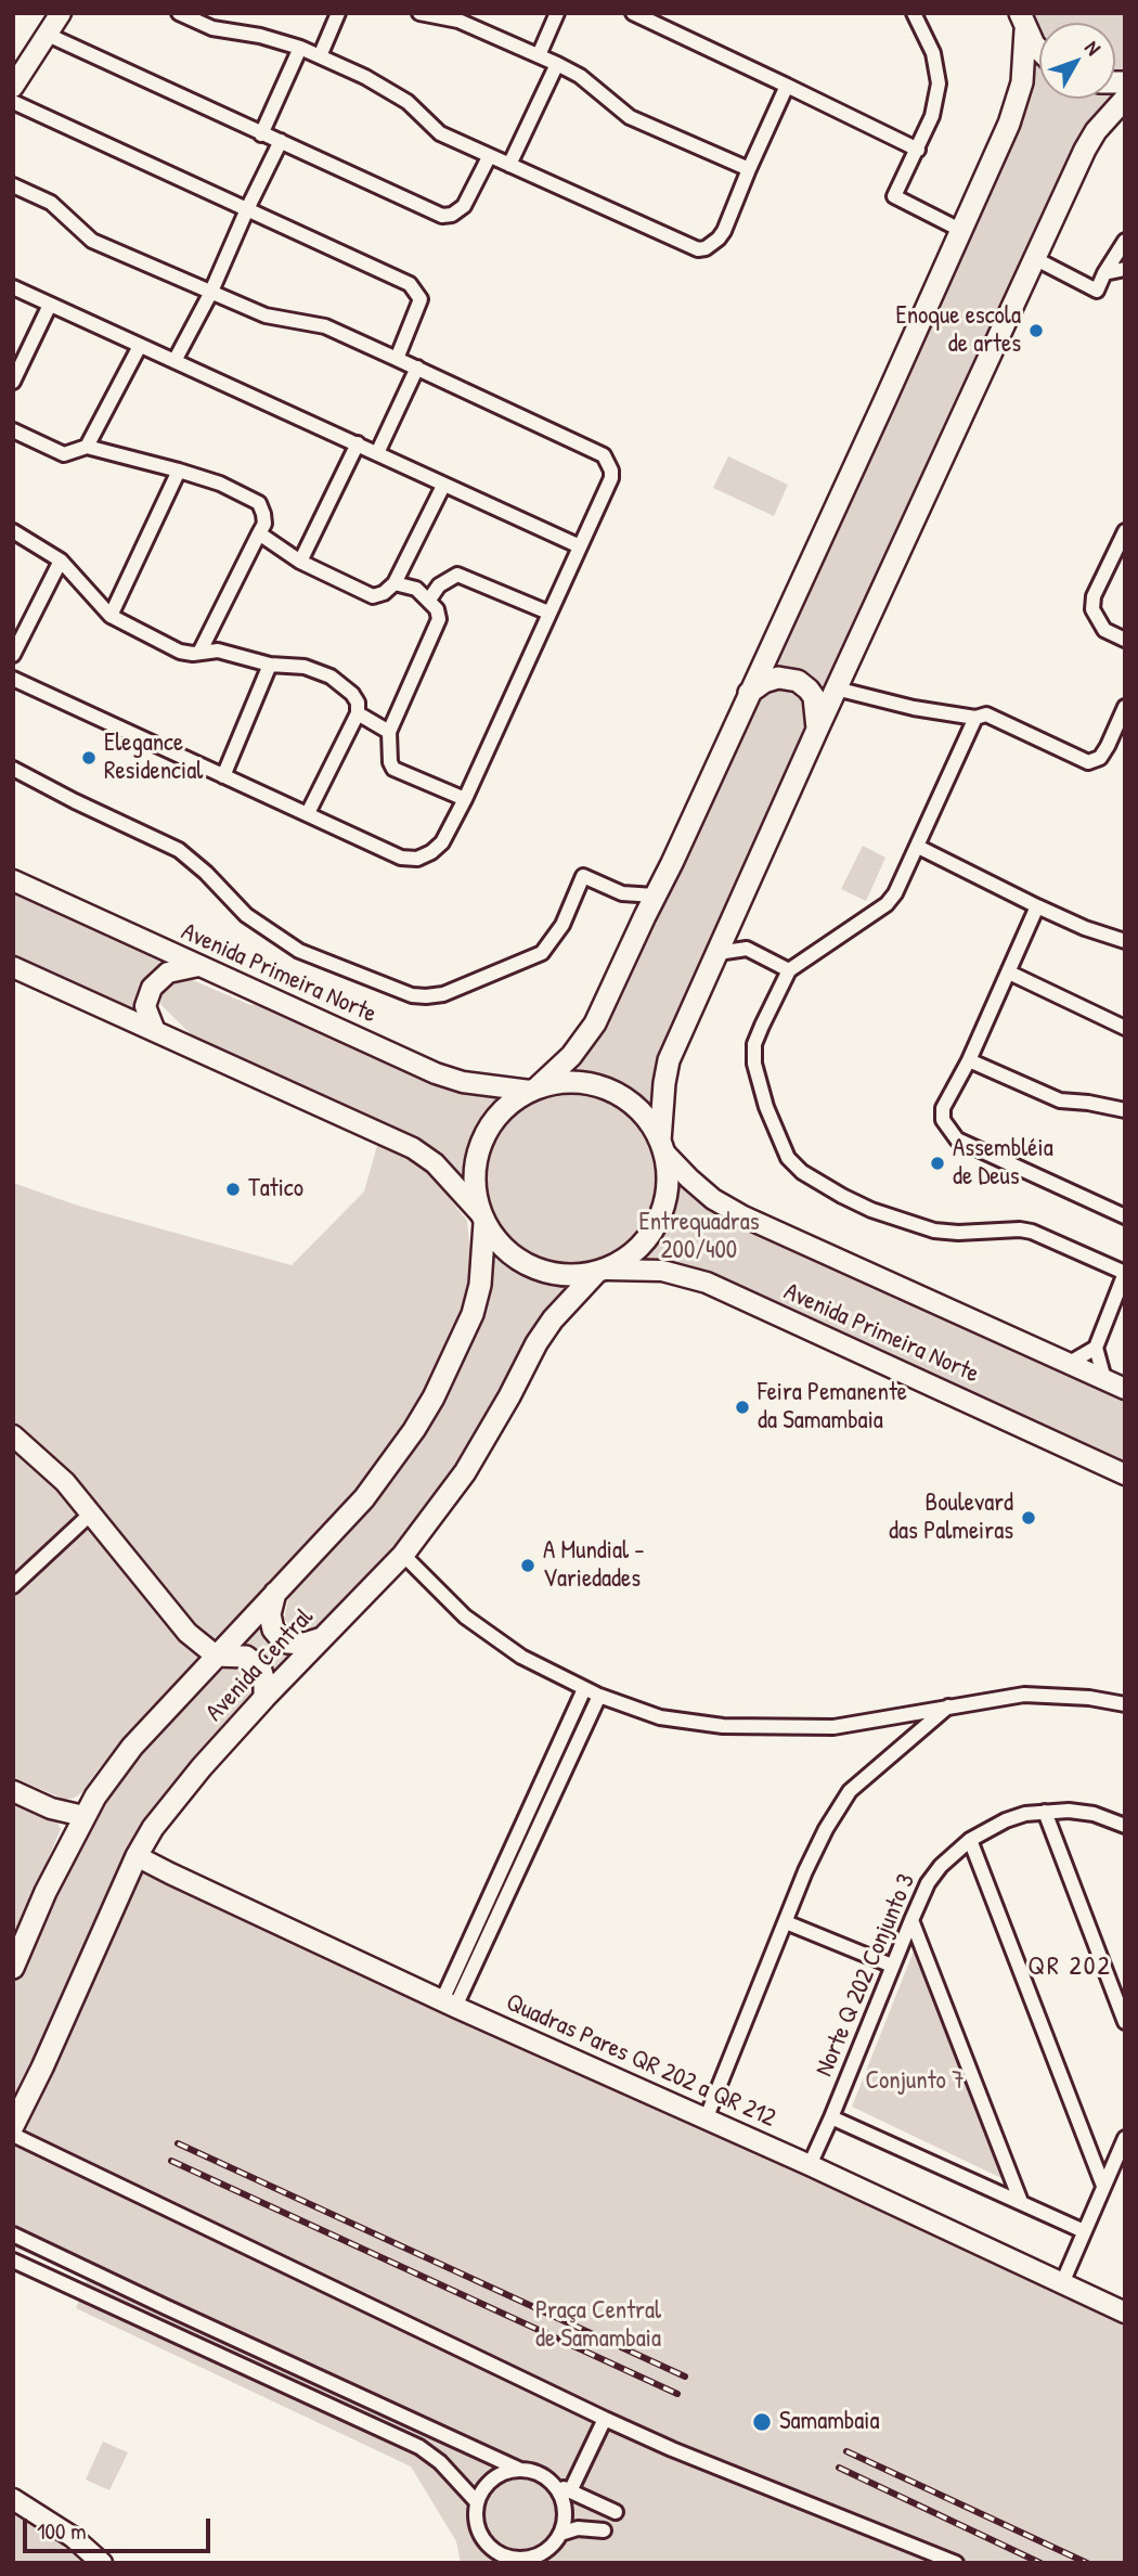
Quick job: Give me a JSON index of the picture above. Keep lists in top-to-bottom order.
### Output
{
  "streets": {
    "main road": ["Avenida Primeira Norte", "Avenida Central", "Quadras Pares QR 202 a QR 212"],
    "street": ["Norte Q 202 Conjunto 3"]
  },
  "crossings": [
    ["Avenida Primeira Norte", "Avenida Central"],
    ["Avenida Central", "Quadras Pares QR 202 a QR 212"],
    ["Norte Q 202 Conjunto 3", "Quadras Pares QR 202 a QR 212"]
  ],
  "districts": ["QR 202"],
  "parks": ["Entrequadras 200/400", "Conjunto 7", "Praça Central de Samambaia"],
  "places": [
    "Enoque escola de artes",
    "Elegance Residencial",
    "Assembléia de Deus",
    "Tatico",
    "Feira Pemanente da Samambaia",
    "Boulevard das Palmeiras",
    "A Mundial - Variedades",
    "Samambaia"
  ],
  "scale_bar": "100 m",
  "north": "top right"
}
